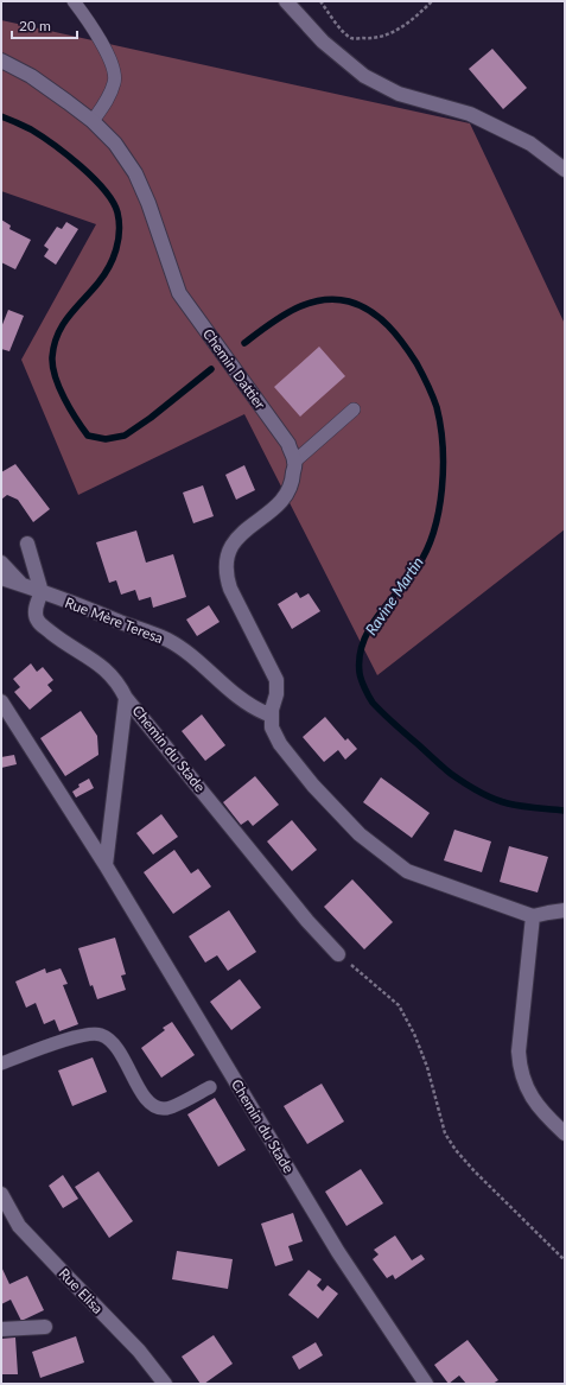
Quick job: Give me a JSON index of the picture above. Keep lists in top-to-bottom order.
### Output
{
  "streets": {
    "street": [
      "Chemin Dattier",
      "Rue Mère Teresa",
      "Chemin du Stade",
      "Rue Elisa"
    ]
  },
  "crossings": [
    ["Chemin Dattier", "Rue Mère Teresa"],
    ["Rue Mère Teresa", "Chemin du Stade"]
  ],
  "water": ["Ravine Martin"],
  "scale_bar": "20 m"
}
